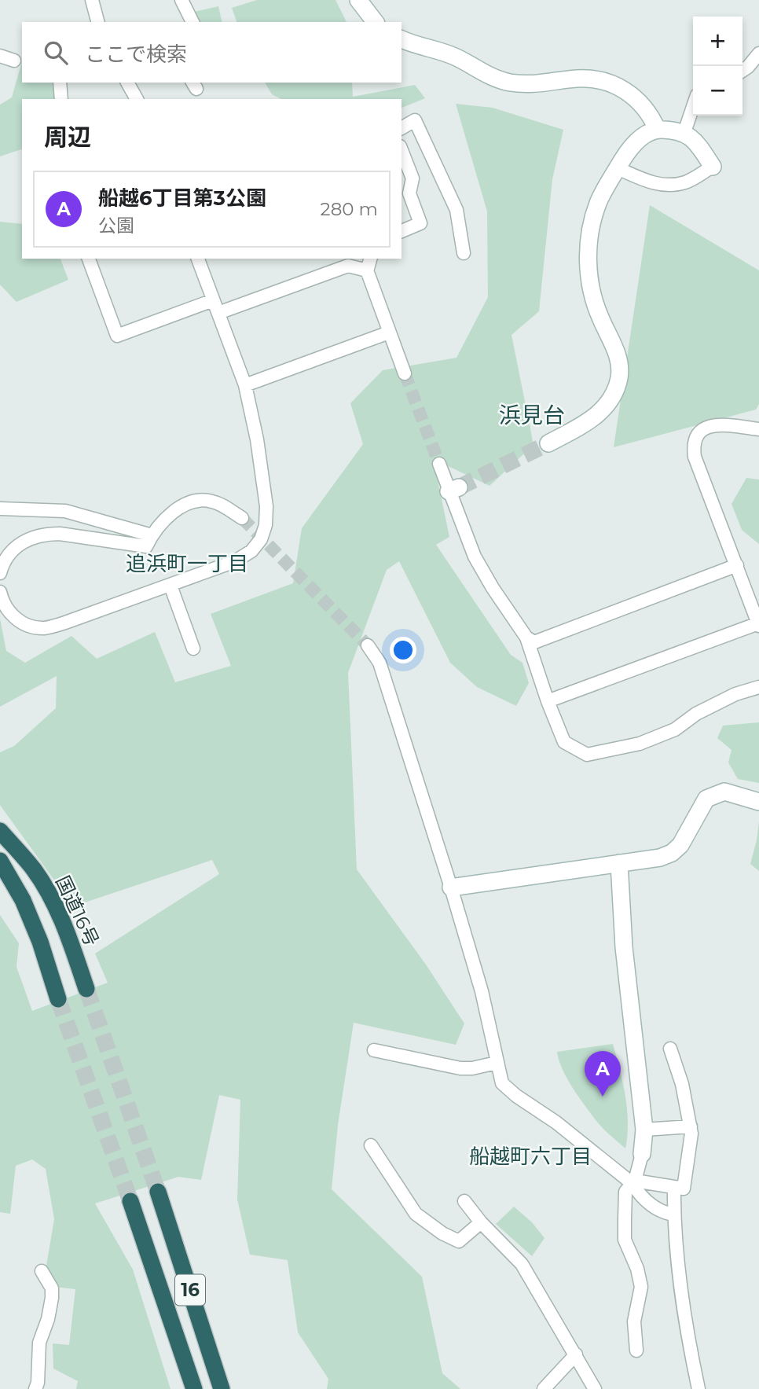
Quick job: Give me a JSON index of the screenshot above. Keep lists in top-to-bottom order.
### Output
{
  "streets": {
    "highway": ["国道16号", "16"]
  },
  "districts": ["浜見台", "追浜町一丁目", "船越町六丁目"],
  "page": {
    "map_buttons": ["+", "−"],
    "search": "ここで検索",
    "heading": "周辺",
    "list": [
      {
        "mark": "A",
        "name": "船越6丁目第3公園",
        "note": "公園",
        "value": "280 m"
      }
    ],
    "pins": "A"
  }
}
